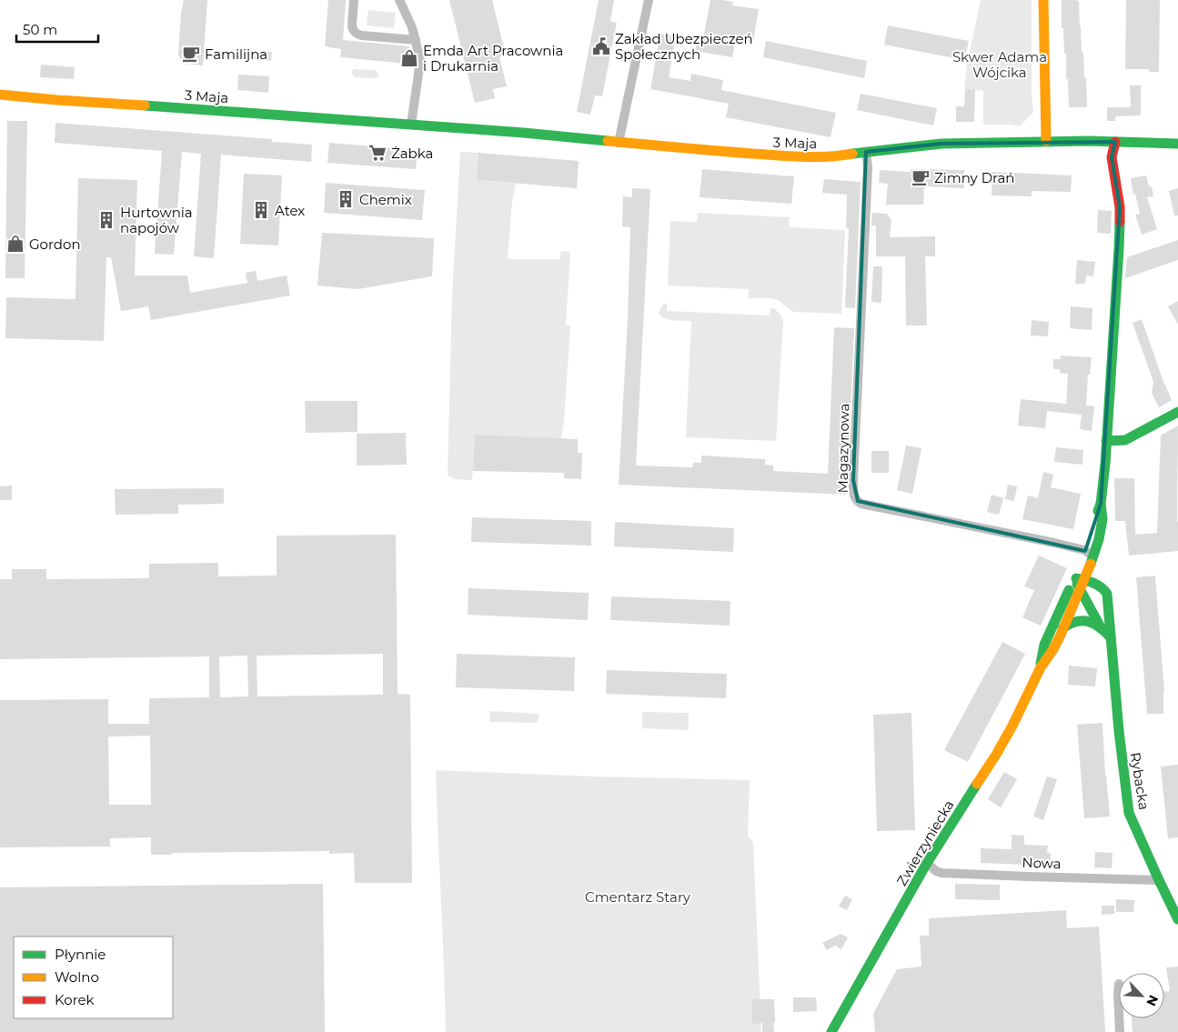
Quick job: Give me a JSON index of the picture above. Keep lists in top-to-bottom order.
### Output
{
  "streets": {
    "street": [
      "3 Maja",
      "Magazynowa",
      "Rybacka",
      "Zwierzyniecka",
      "Nowa"
    ]
  },
  "crossings": [
    ["3 Maja", "Magazynowa"],
    ["3 Maja", "Zwierzyniecka"],
    ["Magazynowa", "Zwierzyniecka"],
    ["Rybacka", "Zwierzyniecka"],
    ["Rybacka", "Nowa"],
    ["Zwierzyniecka", "Nowa"]
  ],
  "parks": ["Skwer Adama Wójcika", "Cmentarz Stary"],
  "places": {
    "public building": ["Zakład Ubezpieczeń Społecznych"],
    "cafe": ["Familijna", "Zimny Drań"],
    "shop": ["Emda Art Pracownia i Drukarnia", "Gordon"],
    "supermarket": ["Żabka"],
    "building": ["Chemix", "Atex", "Hurtownia napojów"]
  },
  "legend": ["Płynnie", "Wolno", "Korek"],
  "scale_bar": "50 m",
  "north": "bottom right"
}
